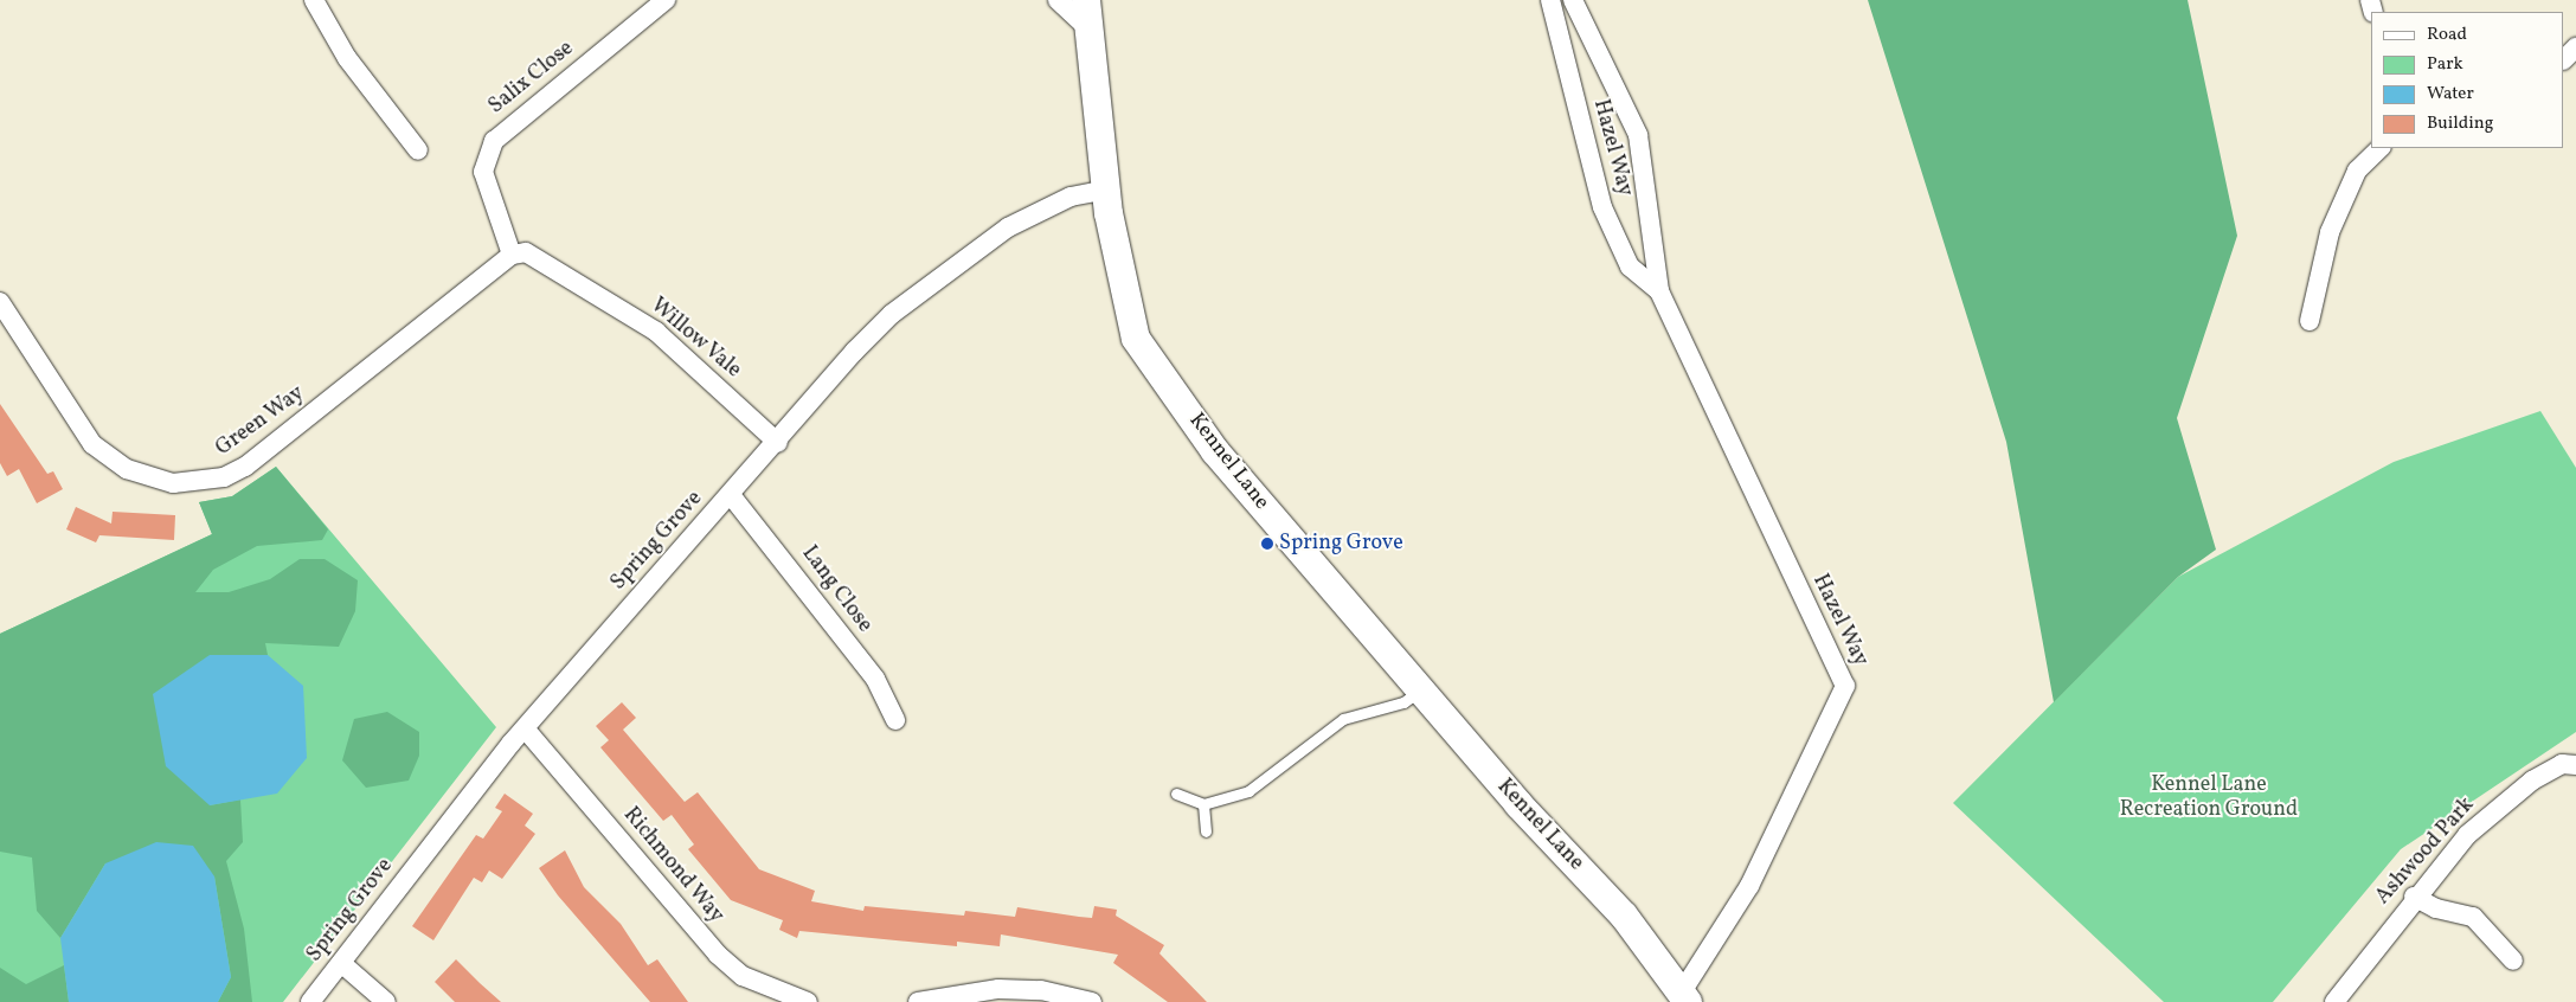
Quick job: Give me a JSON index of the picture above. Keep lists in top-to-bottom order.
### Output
{
  "streets": {
    "street": [
      "Salix Close",
      "Hazel Way",
      "Willow Vale",
      "Green Way",
      "Kennel Lane",
      "Spring Grove",
      "Lang Close",
      "Ashwood Park",
      "Richmond Way"
    ]
  },
  "crossings": [
    ["Salix Close", "Willow Vale"],
    ["Salix Close", "Green Way"],
    ["Hazel Way", "Kennel Lane"],
    ["Willow Vale", "Green Way"],
    ["Willow Vale", "Spring Grove"],
    ["Kennel Lane", "Spring Grove"],
    ["Spring Grove", "Lang Close"],
    ["Spring Grove", "Richmond Way"]
  ],
  "parks": ["Kennel Lane Recreation Ground"],
  "places": ["Spring Grove"],
  "legend": [
    "Road",
    "Park",
    "Water",
    "Building"
  ]
}
